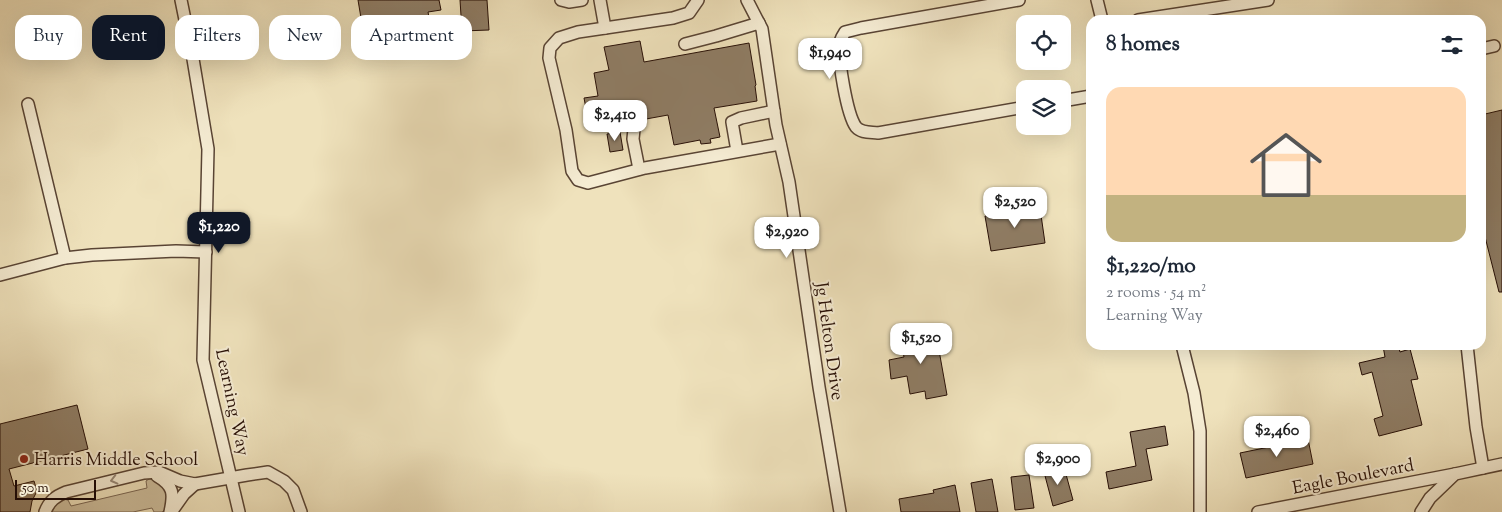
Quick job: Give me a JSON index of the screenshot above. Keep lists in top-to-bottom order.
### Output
{
  "streets": {
    "street": ["Jg Helton Drive", "Learning Way", "Eagle Boulevard"]
  },
  "places": ["Harris Middle School"],
  "scale_bar": "50 m",
  "page": {
    "chip": [
      "Buy",
      "Rent",
      "Filters",
      "New",
      "Apartment"
    ],
    "heading": "8 homes",
    "price": [
      "$1,940",
      "$2,410",
      "$2,520",
      "$1,220",
      "$2,920",
      "$1,520",
      "$2,460",
      "$2,900"
    ],
    "list": [
      {
        "name": "$1,220/mo",
        "note": "2 rooms · 54 m² · Learning Way"
      }
    ],
    "scale": "50 m"
  }
}
